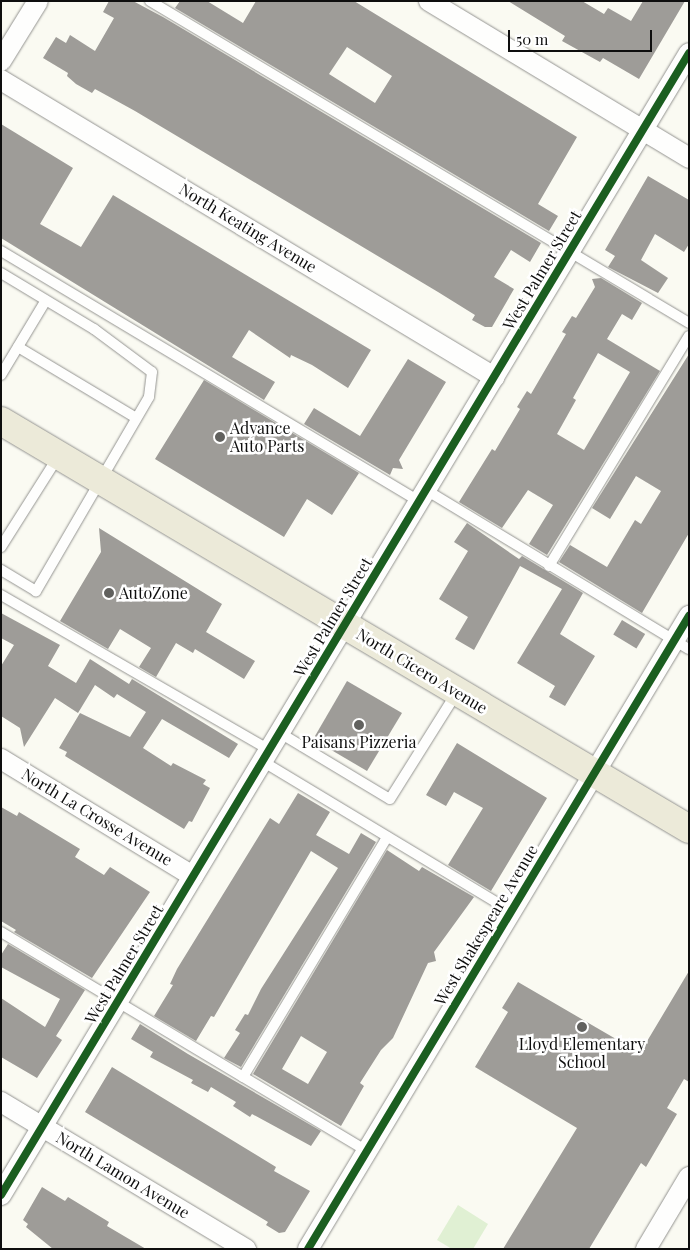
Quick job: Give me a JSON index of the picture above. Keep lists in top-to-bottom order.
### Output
{
  "streets": {
    "main road": ["North Cicero Avenue"],
    "street": [
      "North Keating Avenue",
      "West Palmer Street",
      "North La Crosse Avenue",
      "West Shakespeare Avenue",
      "North Lamon Avenue"
    ]
  },
  "crossings": [
    ["North Keating Avenue", "West Palmer Street"],
    ["West Palmer Street", "North Cicero Avenue"],
    ["West Palmer Street", "North La Crosse Avenue"],
    ["West Palmer Street", "North Lamon Avenue"],
    ["North Cicero Avenue", "West Shakespeare Avenue"]
  ],
  "places": [
    "Advance Auto Parts",
    "AutoZone",
    "Paisans Pizzeria",
    "Lloyd Elementary School"
  ],
  "scale_bar": "50 m"
}
